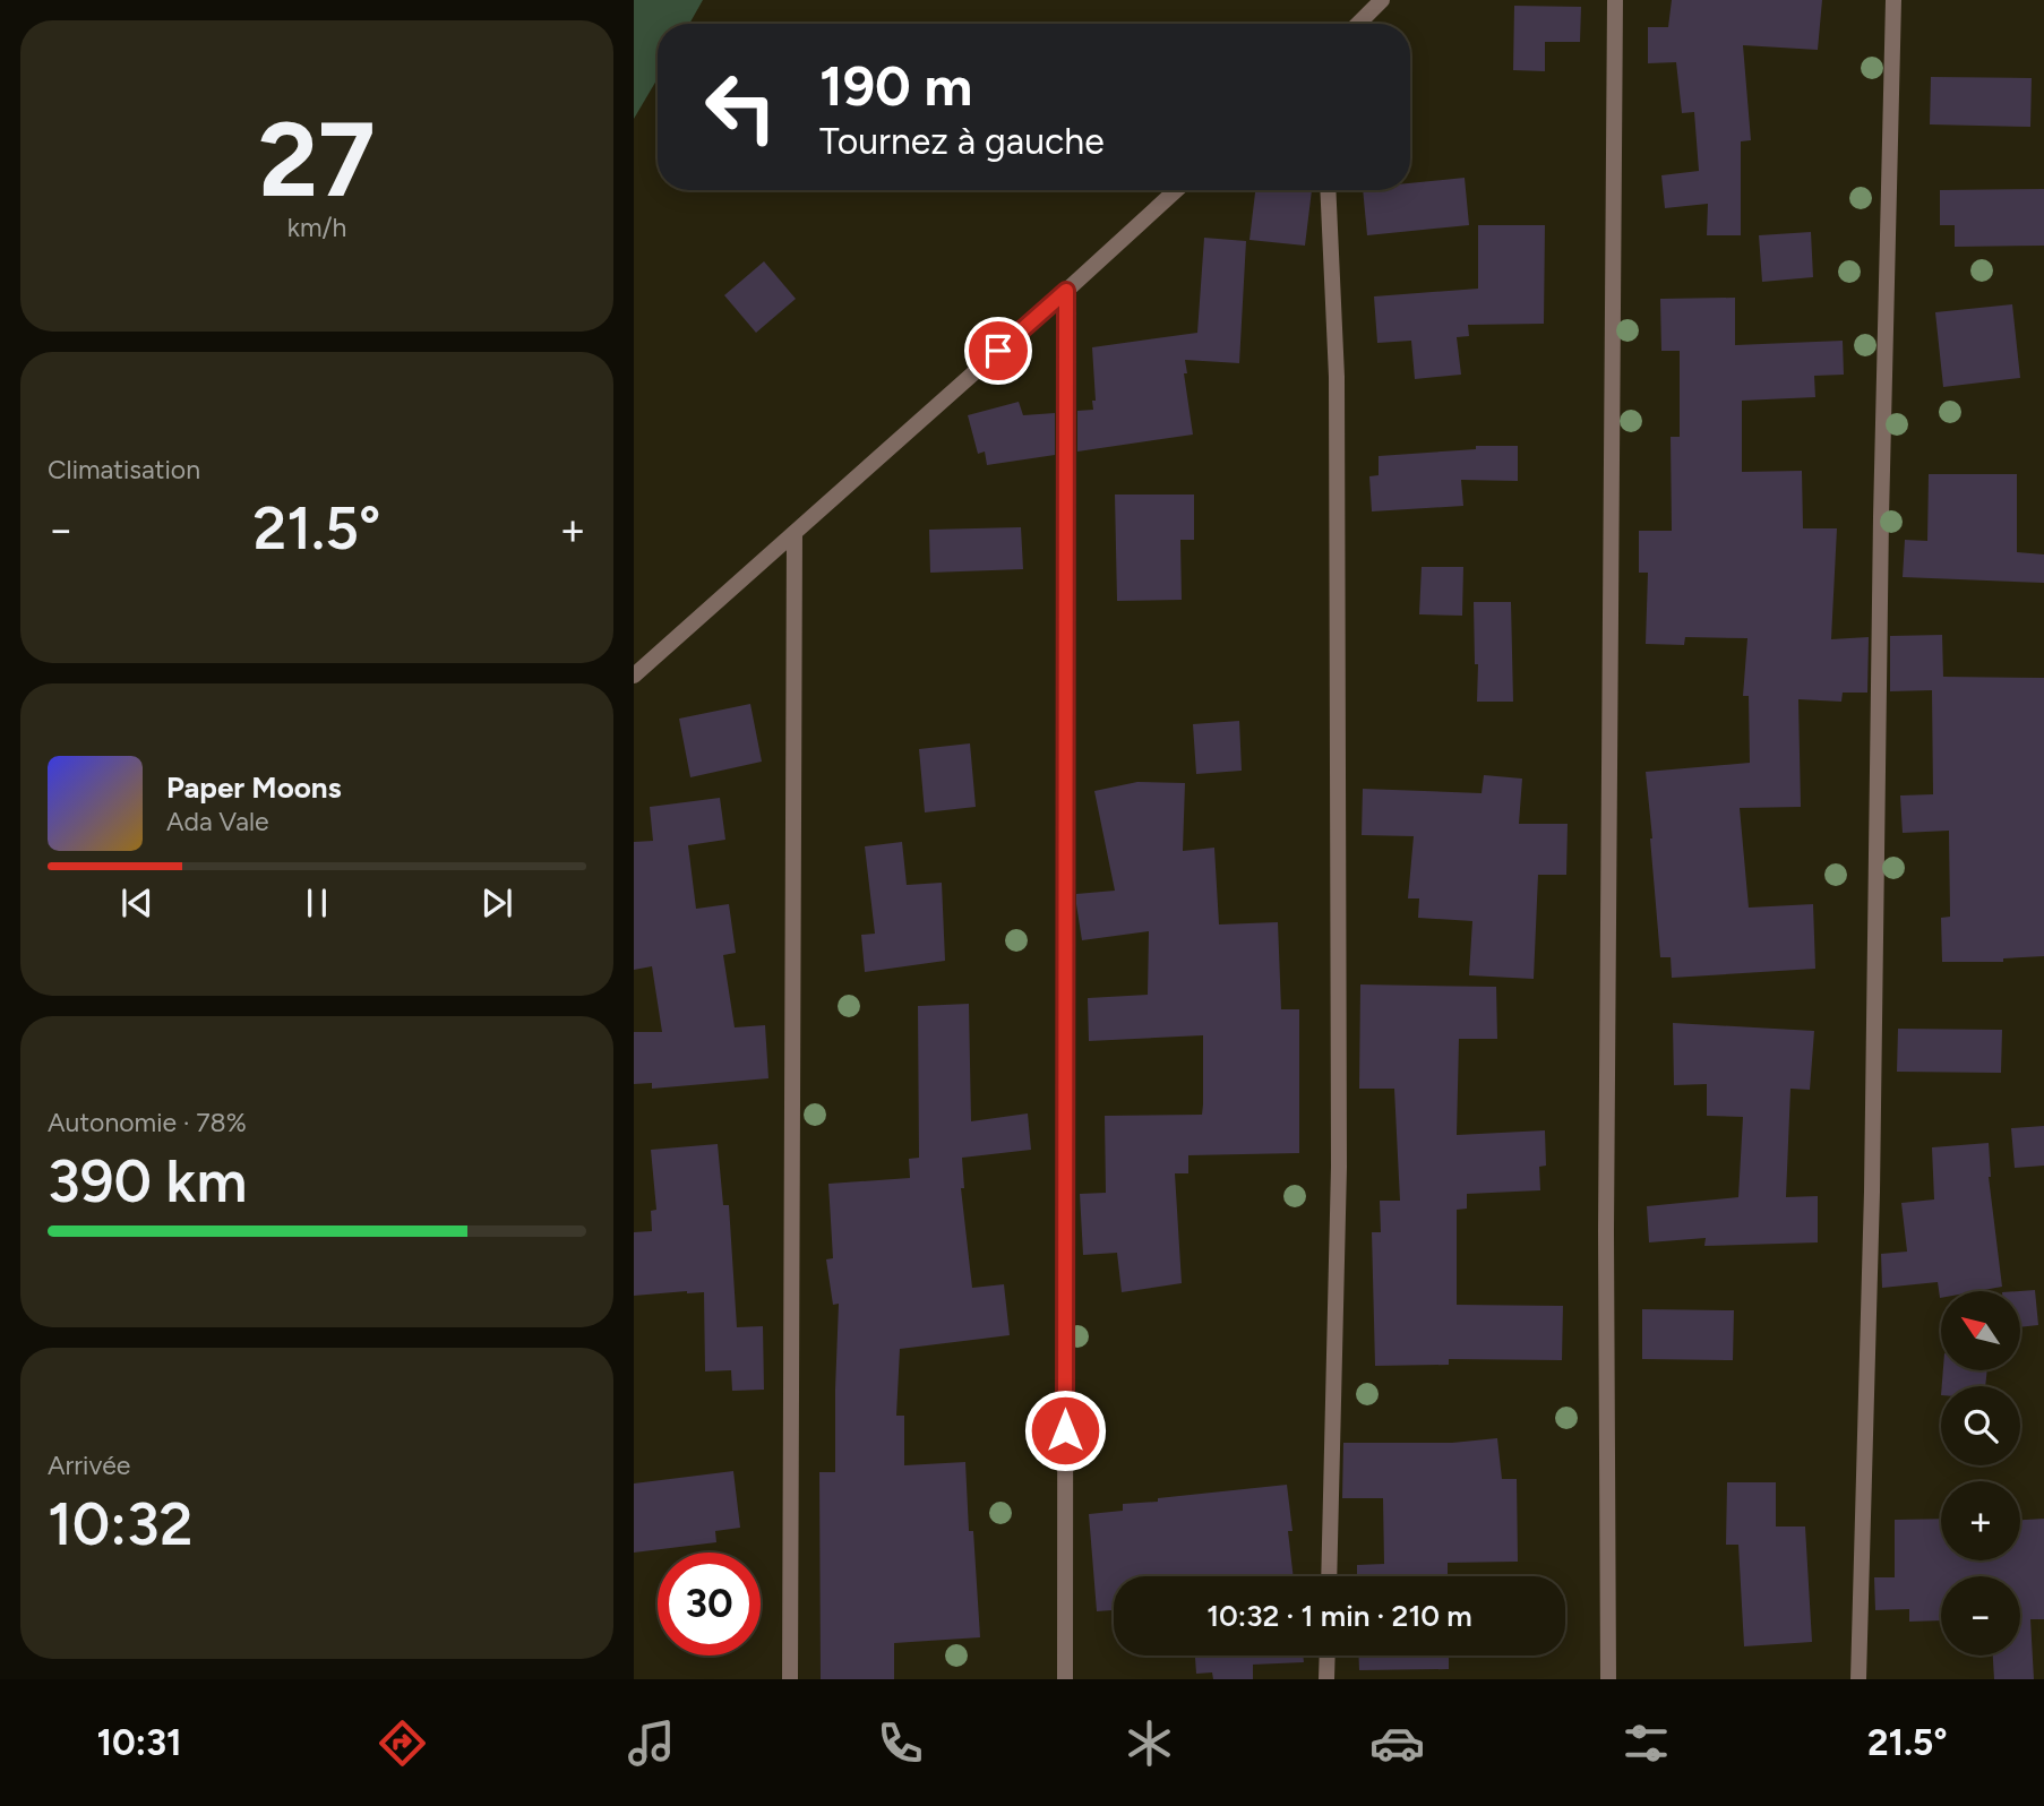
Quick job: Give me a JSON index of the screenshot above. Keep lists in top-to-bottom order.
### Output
{
  "north": "top left",
  "page": {
    "tile": [
      ["27", "km/h"],
      "Climatisation",
      ["Autonomie · 78%", "390 km"],
      ["Arrivée", "10:32"]
    ],
    "turn": ["190 m", "Tournez à gauche"],
    "heat": ["−", "21.5°", "+"],
    "song": ["Paper Moons", "Ada Vale"],
    "map_buttons": ["+", "−"],
    "limit": "30",
    "trip": "10:32 · 1 min · 210 m",
    "tabs": ["10:31", "21.5°"]
  }
}
